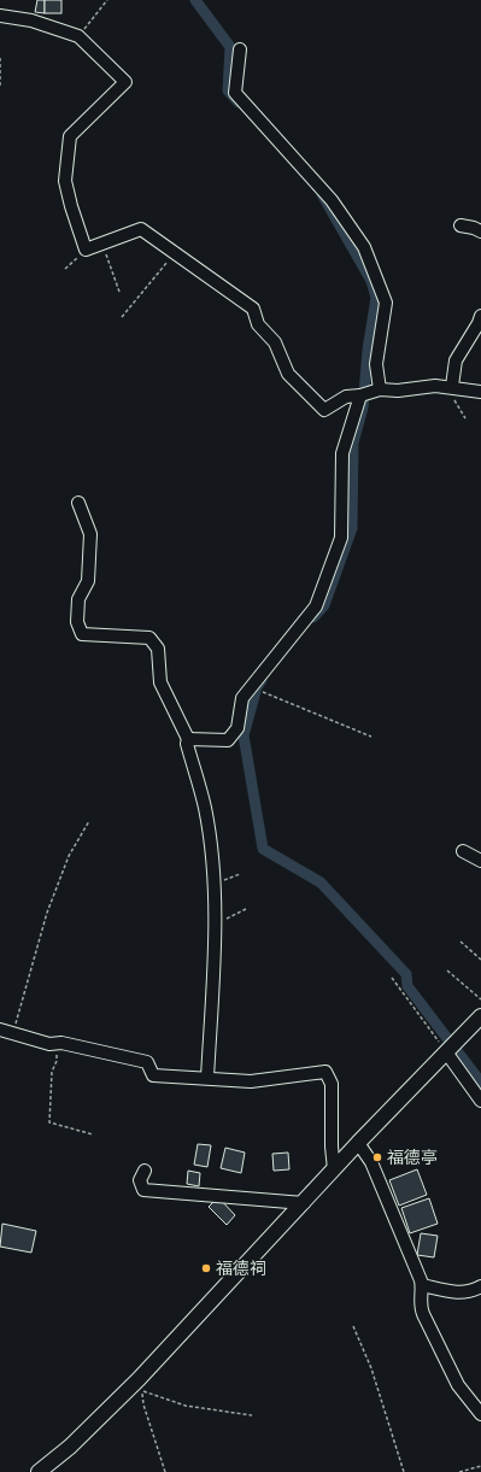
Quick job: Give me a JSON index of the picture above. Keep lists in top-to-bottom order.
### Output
{
  "places": ["福德亭", "福德祠"]
}
